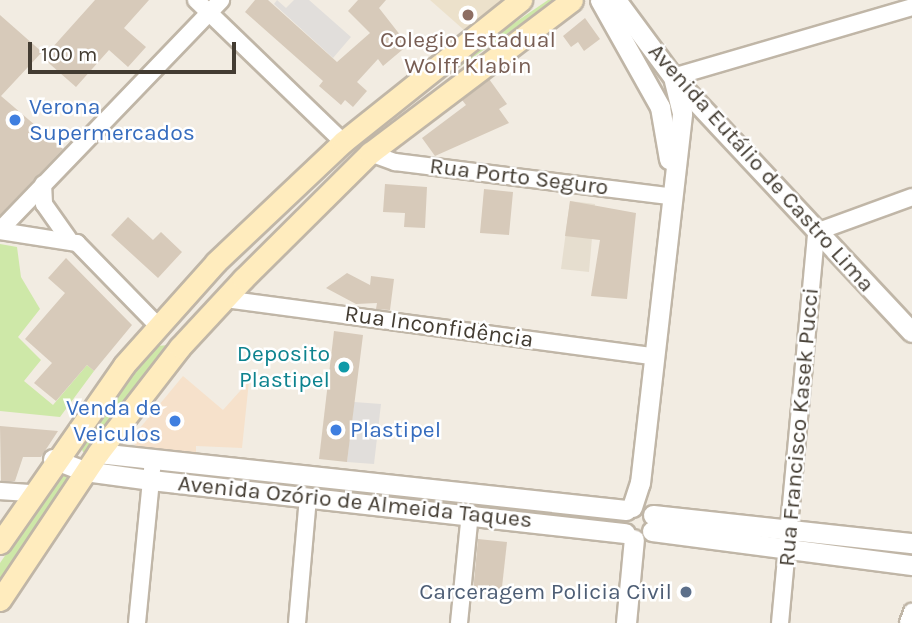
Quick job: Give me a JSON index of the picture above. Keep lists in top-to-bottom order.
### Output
{
  "streets": {
    "street": [
      "Avenida Eutálio de Castro Lima",
      "Rua Porto Seguro",
      "Rua Inconfidência",
      "Rua Francisco Kasek Pucci",
      "Avenida Ozório de Almeida Taques"
    ]
  },
  "crossings": [
    ["Avenida Eutálio de Castro Lima", "Rua Porto Seguro"],
    ["Avenida Eutálio de Castro Lima", "Rua Francisco Kasek Pucci"],
    ["Rua Francisco Kasek Pucci", "Avenida Ozório de Almeida Taques"]
  ],
  "places": [
    "Colegio Estadual Wolff Klabin",
    "Verona Supermercados",
    "Deposito Plastipel",
    "Venda de Veiculos",
    "Plastipel",
    "Carceragem Policia Civil"
  ],
  "scale_bar": "100 m"
}
